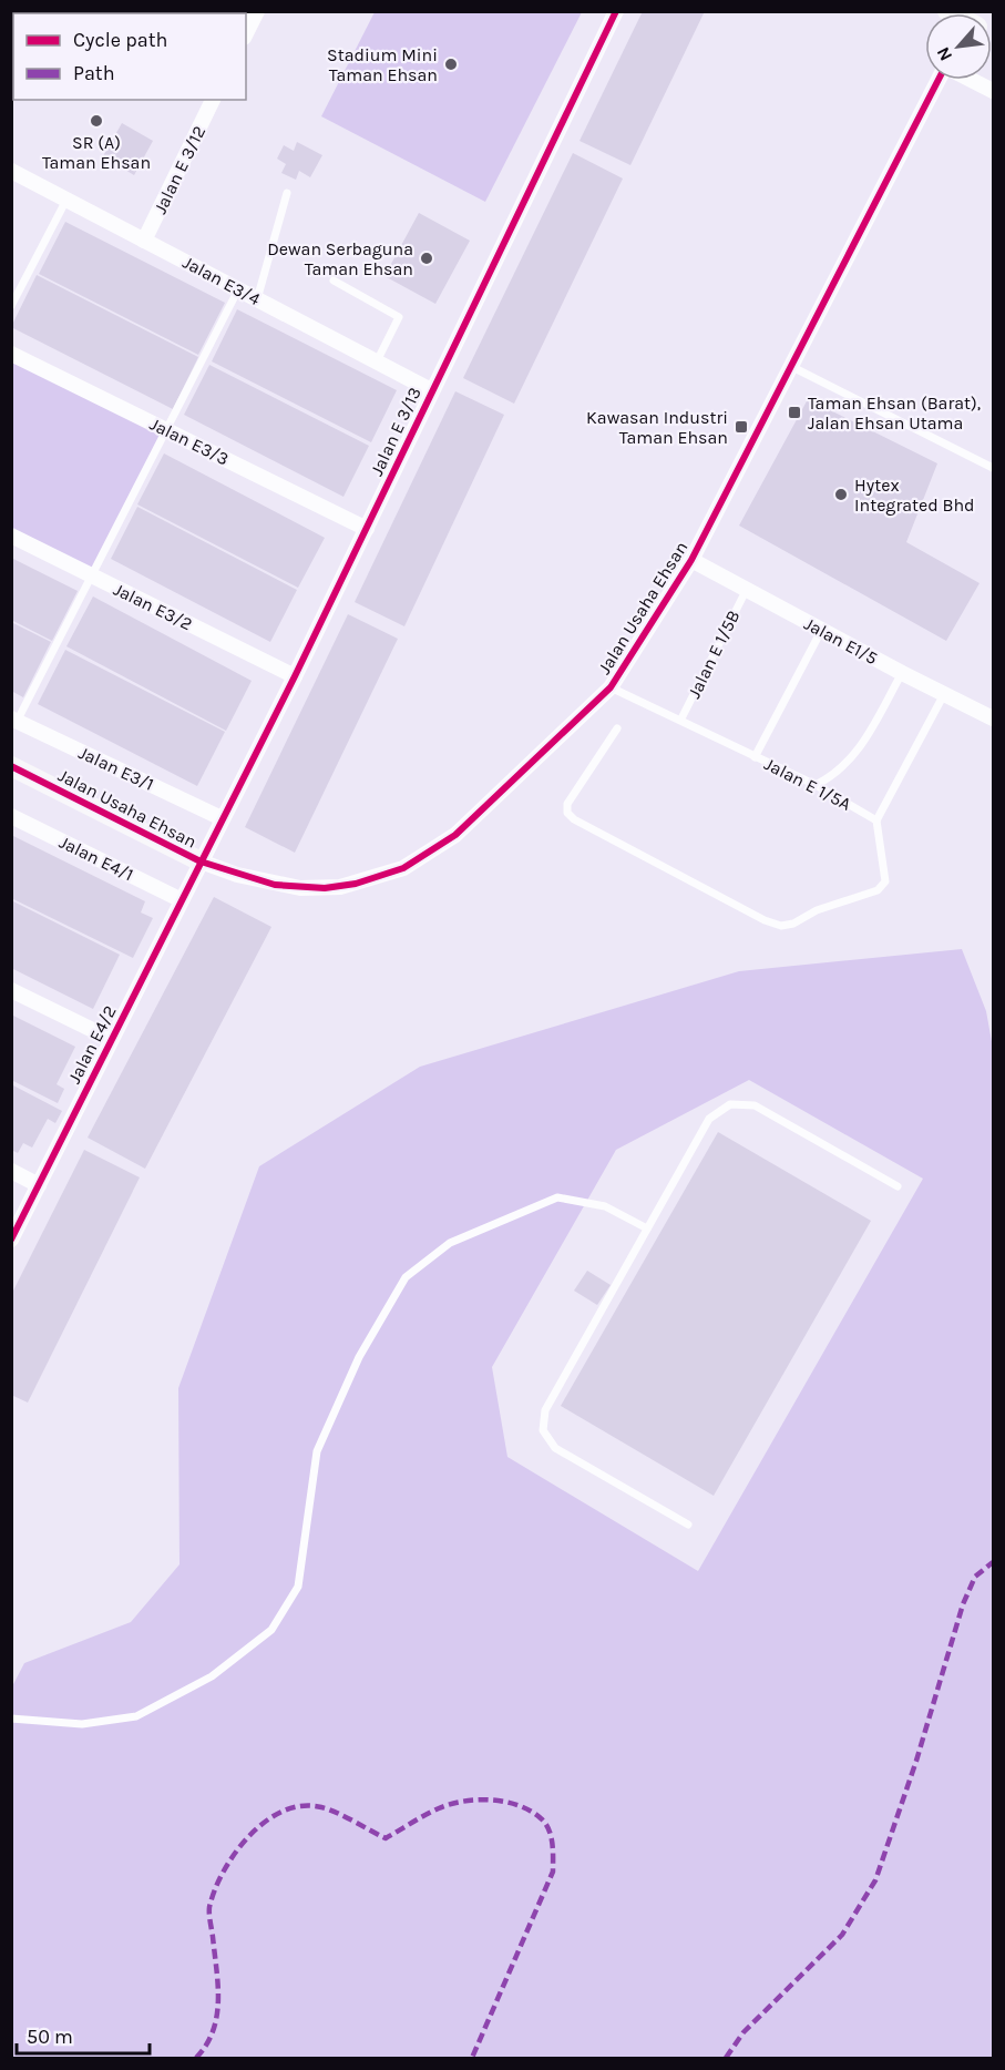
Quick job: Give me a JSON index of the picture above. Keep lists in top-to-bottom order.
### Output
{
  "streets": {
    "street": [
      "Jalan E 3/12",
      "Jalan E3/4",
      "Jalan E 3/13",
      "Jalan E3/3",
      "Jalan E3/2",
      "Jalan Usaha Ehsan",
      "Jalan E1/5",
      "Jalan E3/1",
      "Jalan E4/1",
      "Jalan E4/2"
    ],
    "lane": ["Jalan E 1/5B", "Jalan E 1/5A"]
  },
  "crossings": [
    ["Jalan E 3/12", "Jalan E3/4"],
    ["Jalan E3/4", "Jalan E 3/13"],
    ["Jalan E 3/13", "Jalan E3/3"],
    ["Jalan E 3/13", "Jalan E3/2"],
    ["Jalan E 3/13", "Jalan Usaha Ehsan"],
    ["Jalan E 3/13", "Jalan E3/1"],
    ["Jalan E 3/13", "Jalan E4/2"],
    ["Jalan Usaha Ehsan", "Jalan E1/5"],
    ["Jalan Usaha Ehsan", "Jalan E 1/5A"],
    ["Jalan Usaha Ehsan", "Jalan E4/2"],
    ["Jalan E1/5", "Jalan E 1/5B"],
    ["Jalan E 1/5B", "Jalan E 1/5A"],
    ["Jalan E4/1", "Jalan E4/2"]
  ],
  "places": {
    "other": [
      "Stadium Mini Taman Ehsan",
      "SR (A) Taman Ehsan",
      "Dewan Serbaguna Taman Ehsan",
      "Hytex Integrated Bhd"
    ],
    "transit": ["Taman Ehsan (Barat), Jalan Ehsan Utama", "Kawasan Industri Taman Ehsan"]
  },
  "legend": ["Cycle path", "Path"],
  "scale_bar": "50 m",
  "north": "bottom left"
}
